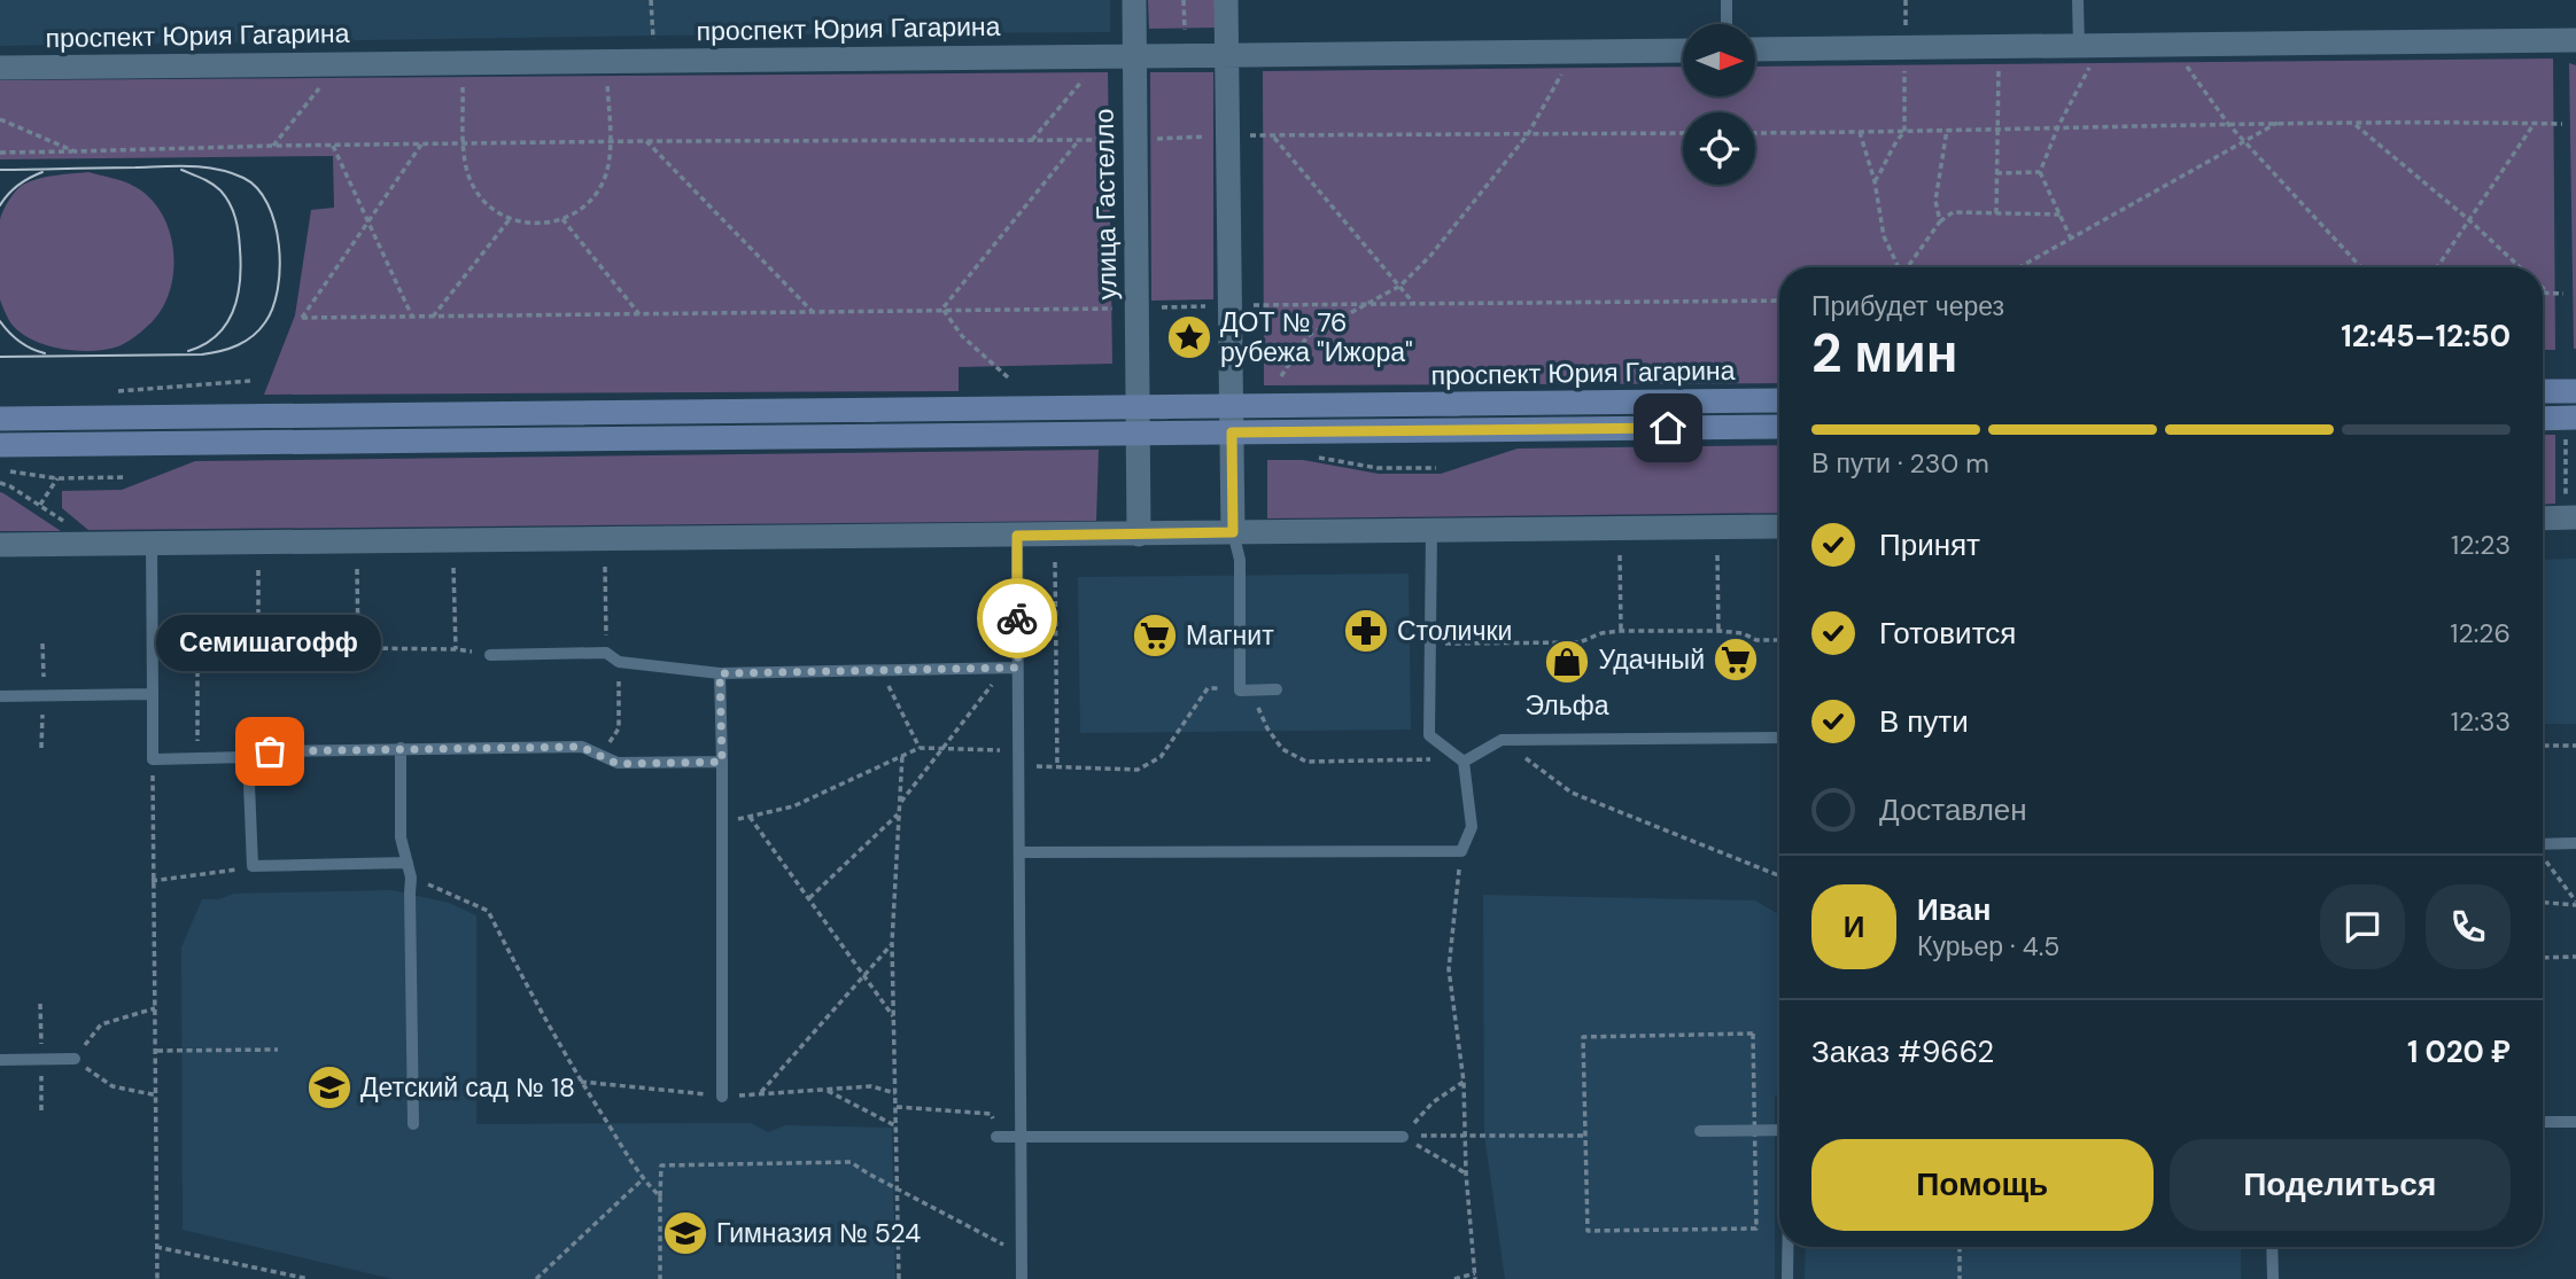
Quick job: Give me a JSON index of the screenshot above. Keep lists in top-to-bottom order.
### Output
{
  "streets": {
    "main road": ["проспект Юрия Гагарина"],
    "street": ["улица Гастелло"]
  },
  "crossings": [
    ["проспект Юрия Гагарина", "улица Гастелло"]
  ],
  "places": {
    "place": ["ДОТ № 76 рубежа \"Ижора\""],
    "pharmacy": ["Столички"],
    "supermarket": ["Магнит", "Удачный"],
    "shop": ["Эльфа"],
    "other": ["Семишагофф"],
    "school or university": ["Детский сад № 18", "Гимназия № 524"]
  },
  "north": "right",
  "page": {
    "heading": ["2 мин", "Прибудет через", "12:45–12:50"],
    "panel": [
      "Иван",
      "Курьер · 4.5",
      "Заказ #9662",
      "1 020 ₽"
    ],
    "bar": "В пути · 230 m",
    "list": [
      ["Принят", "12:23"],
      ["Готовится", "12:26"],
      ["В пути", "12:33"],
      "Доставлен"
    ],
    "bubble": "Семишагофф",
    "round": "И",
    "buttons": ["Помощь", "Поделиться"]
  }
}
